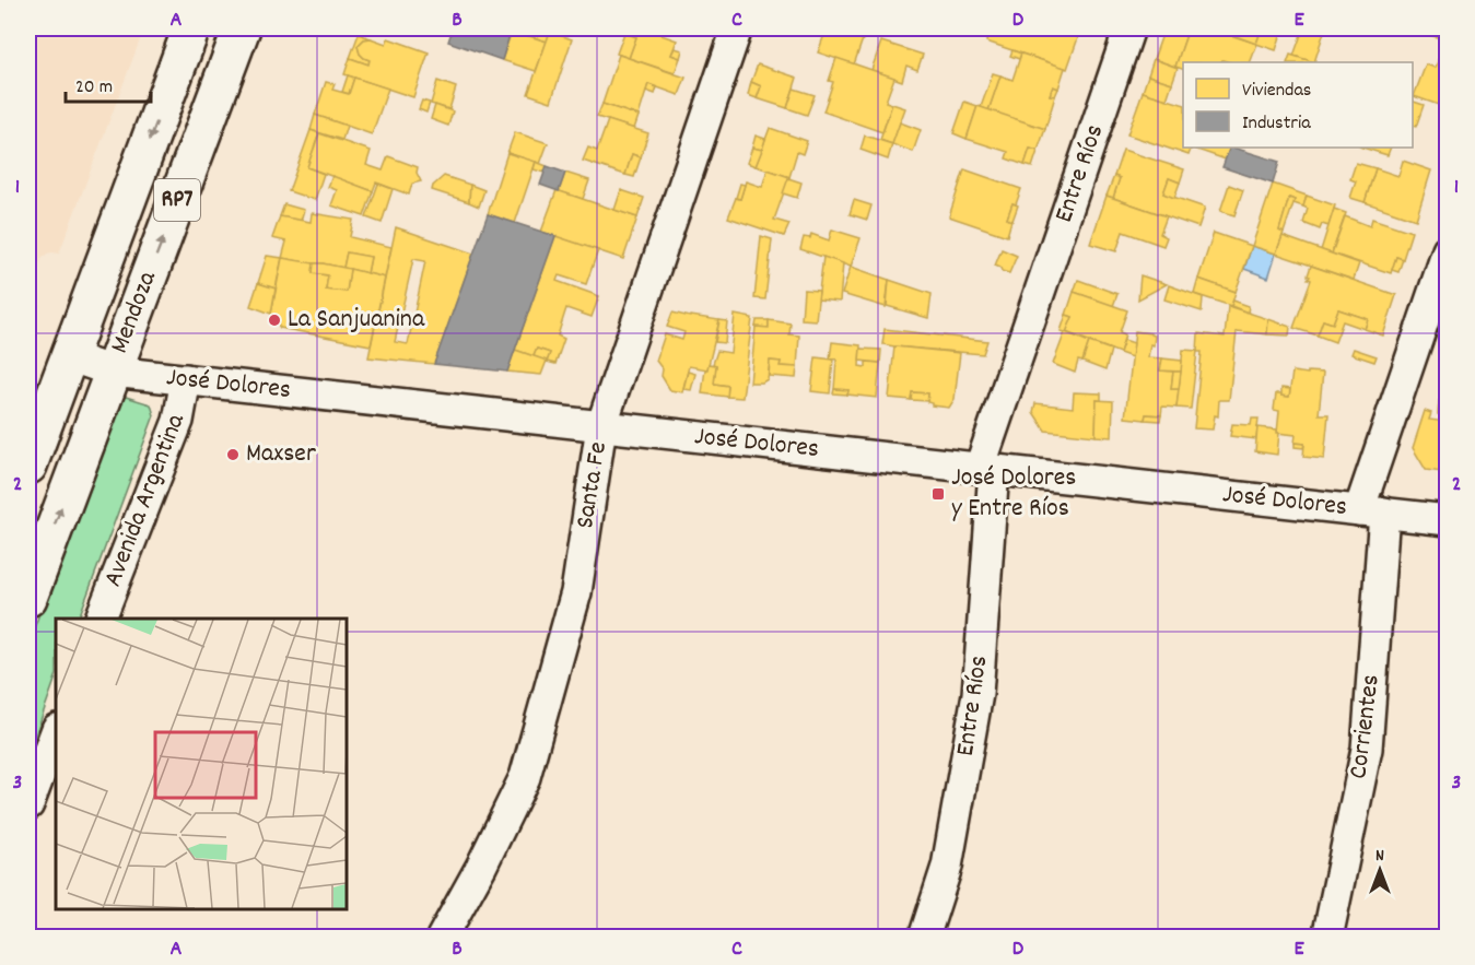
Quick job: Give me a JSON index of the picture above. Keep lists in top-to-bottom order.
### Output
{
  "streets": {
    "main road": ["RP7", "Mendoza"],
    "street": [
      "Entre Ríos",
      "José Dolores",
      "Santa Fe",
      "Avenida Argentina",
      "Corrientes"
    ]
  },
  "crossings": [
    ["Entre Ríos", "José Dolores"],
    ["Mendoza", "José Dolores"],
    ["José Dolores", "Santa Fe"],
    ["José Dolores", "Avenida Argentina"],
    ["José Dolores", "Corrientes"]
  ],
  "places": {
    "other": ["La Sanjuanina", "Maxser"],
    "transit": ["José Dolores y Entre Ríos"]
  },
  "legend": ["Viviendas", "Industria"],
  "scale_bar": "20 m",
  "north": "top",
  "grid": {
    "columns": [
      "A",
      "B",
      "C",
      "D",
      "E"
    ],
    "rows": ["1", "2", "3"]
  }
}
